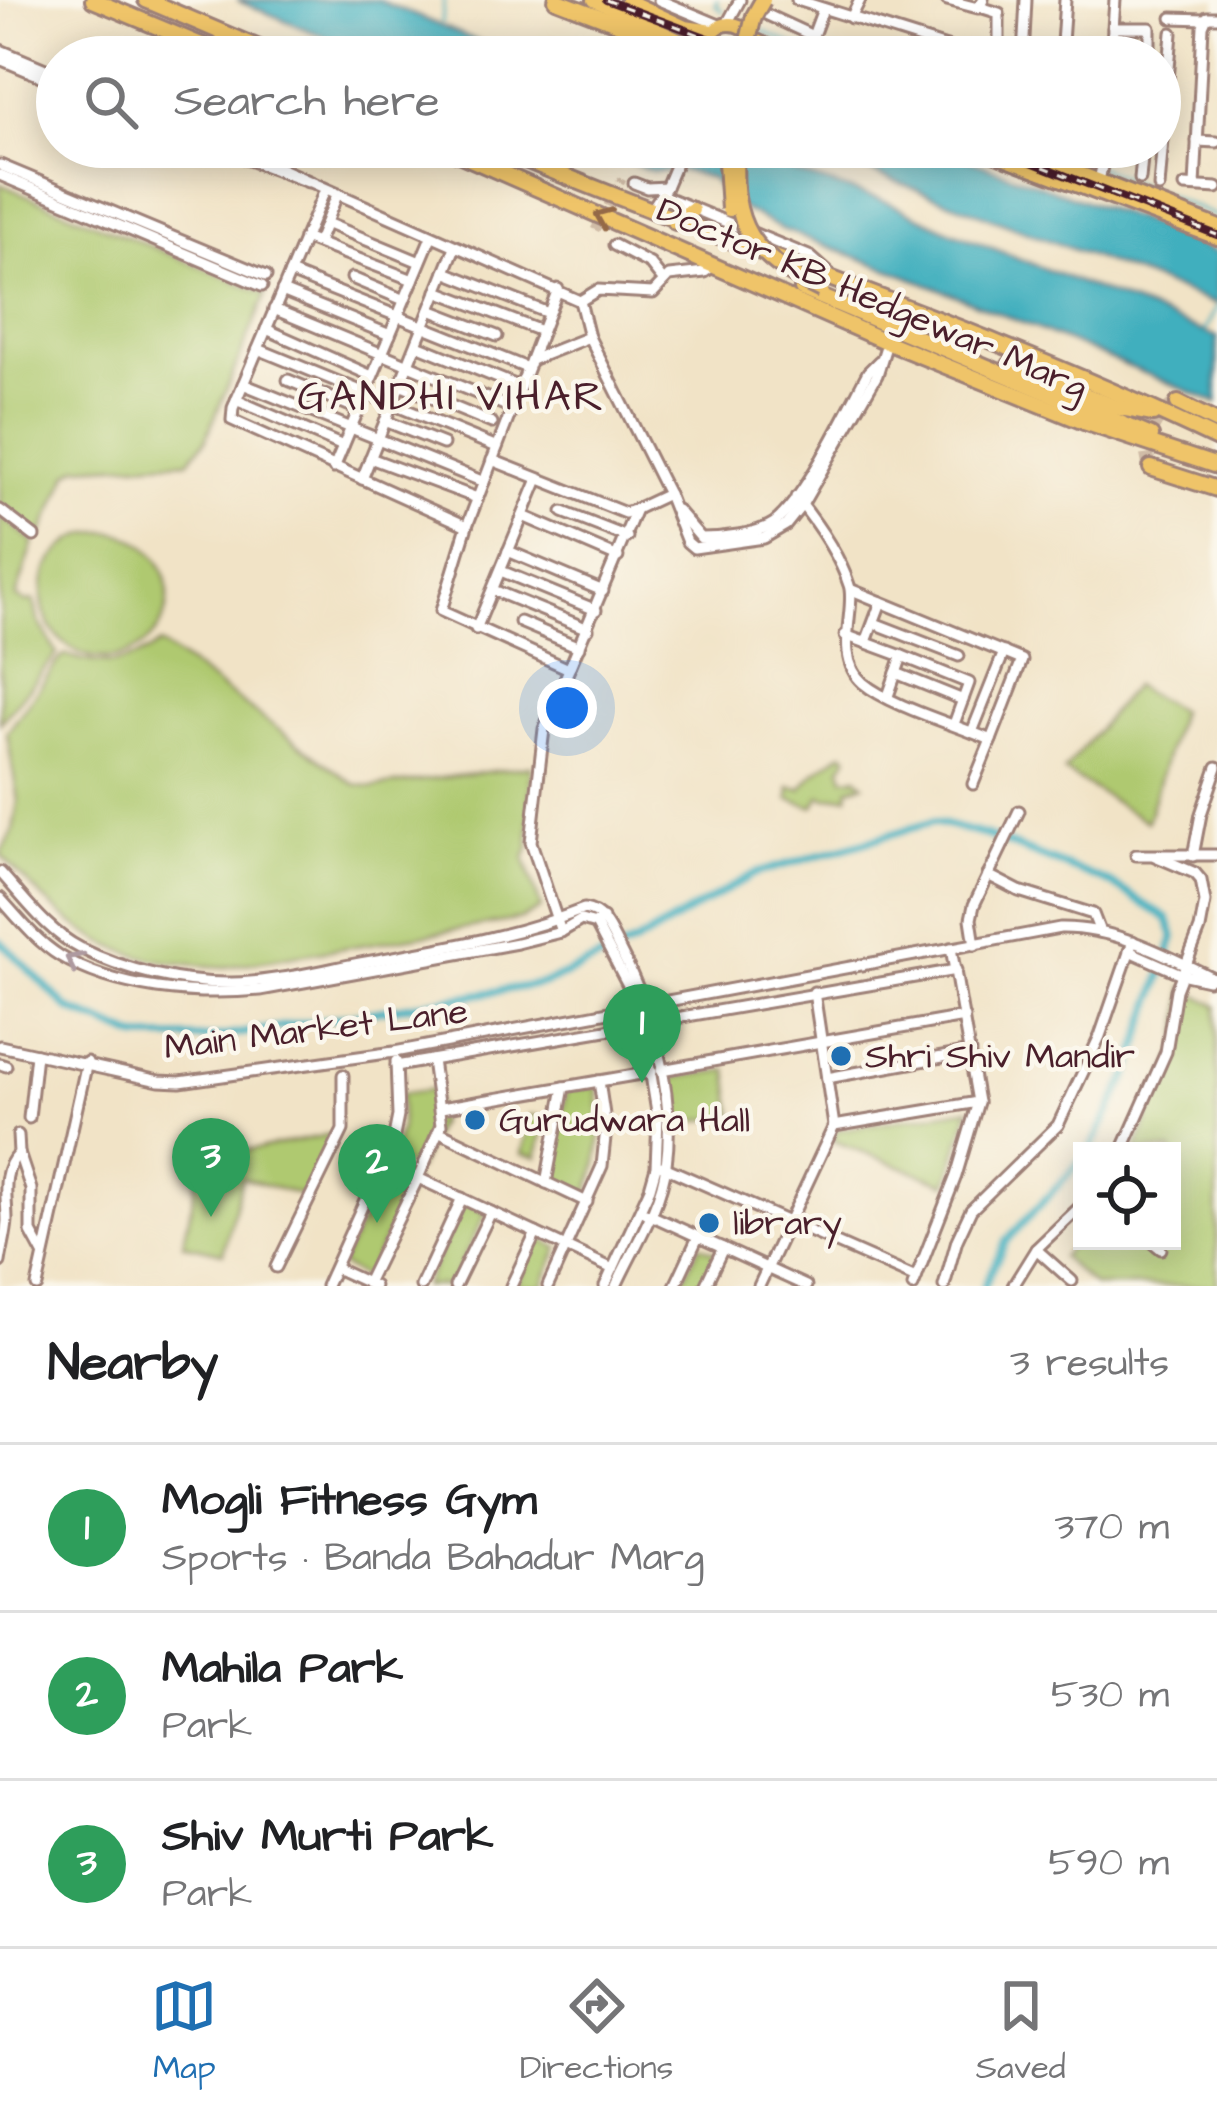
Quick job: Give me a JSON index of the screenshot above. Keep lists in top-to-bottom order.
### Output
{
  "streets": {
    "highway": ["Doctor KB Hedgewar Marg"],
    "street": ["Main Market Lane"]
  },
  "districts": ["GANDHI VIHAR"],
  "places": ["Shri Shiv Mandir", "Gurudwara Hall", "library"],
  "page": {
    "search": "Search here",
    "pins": ["1", "3", "2"],
    "heading": ["Nearby", "3 results"],
    "list": [
      {
        "mark": "1",
        "name": "Mogli Fitness Gym",
        "note": "Sports · Banda Bahadur Marg",
        "value": "370 m"
      },
      {
        "mark": "2",
        "name": "Mahila Park",
        "note": "Park",
        "value": "530 m"
      },
      {
        "mark": "3",
        "name": "Shiv Murti Park",
        "note": "Park",
        "value": "590 m"
      }
    ],
    "nav": ["Map", "Directions", "Saved"]
  }
}
